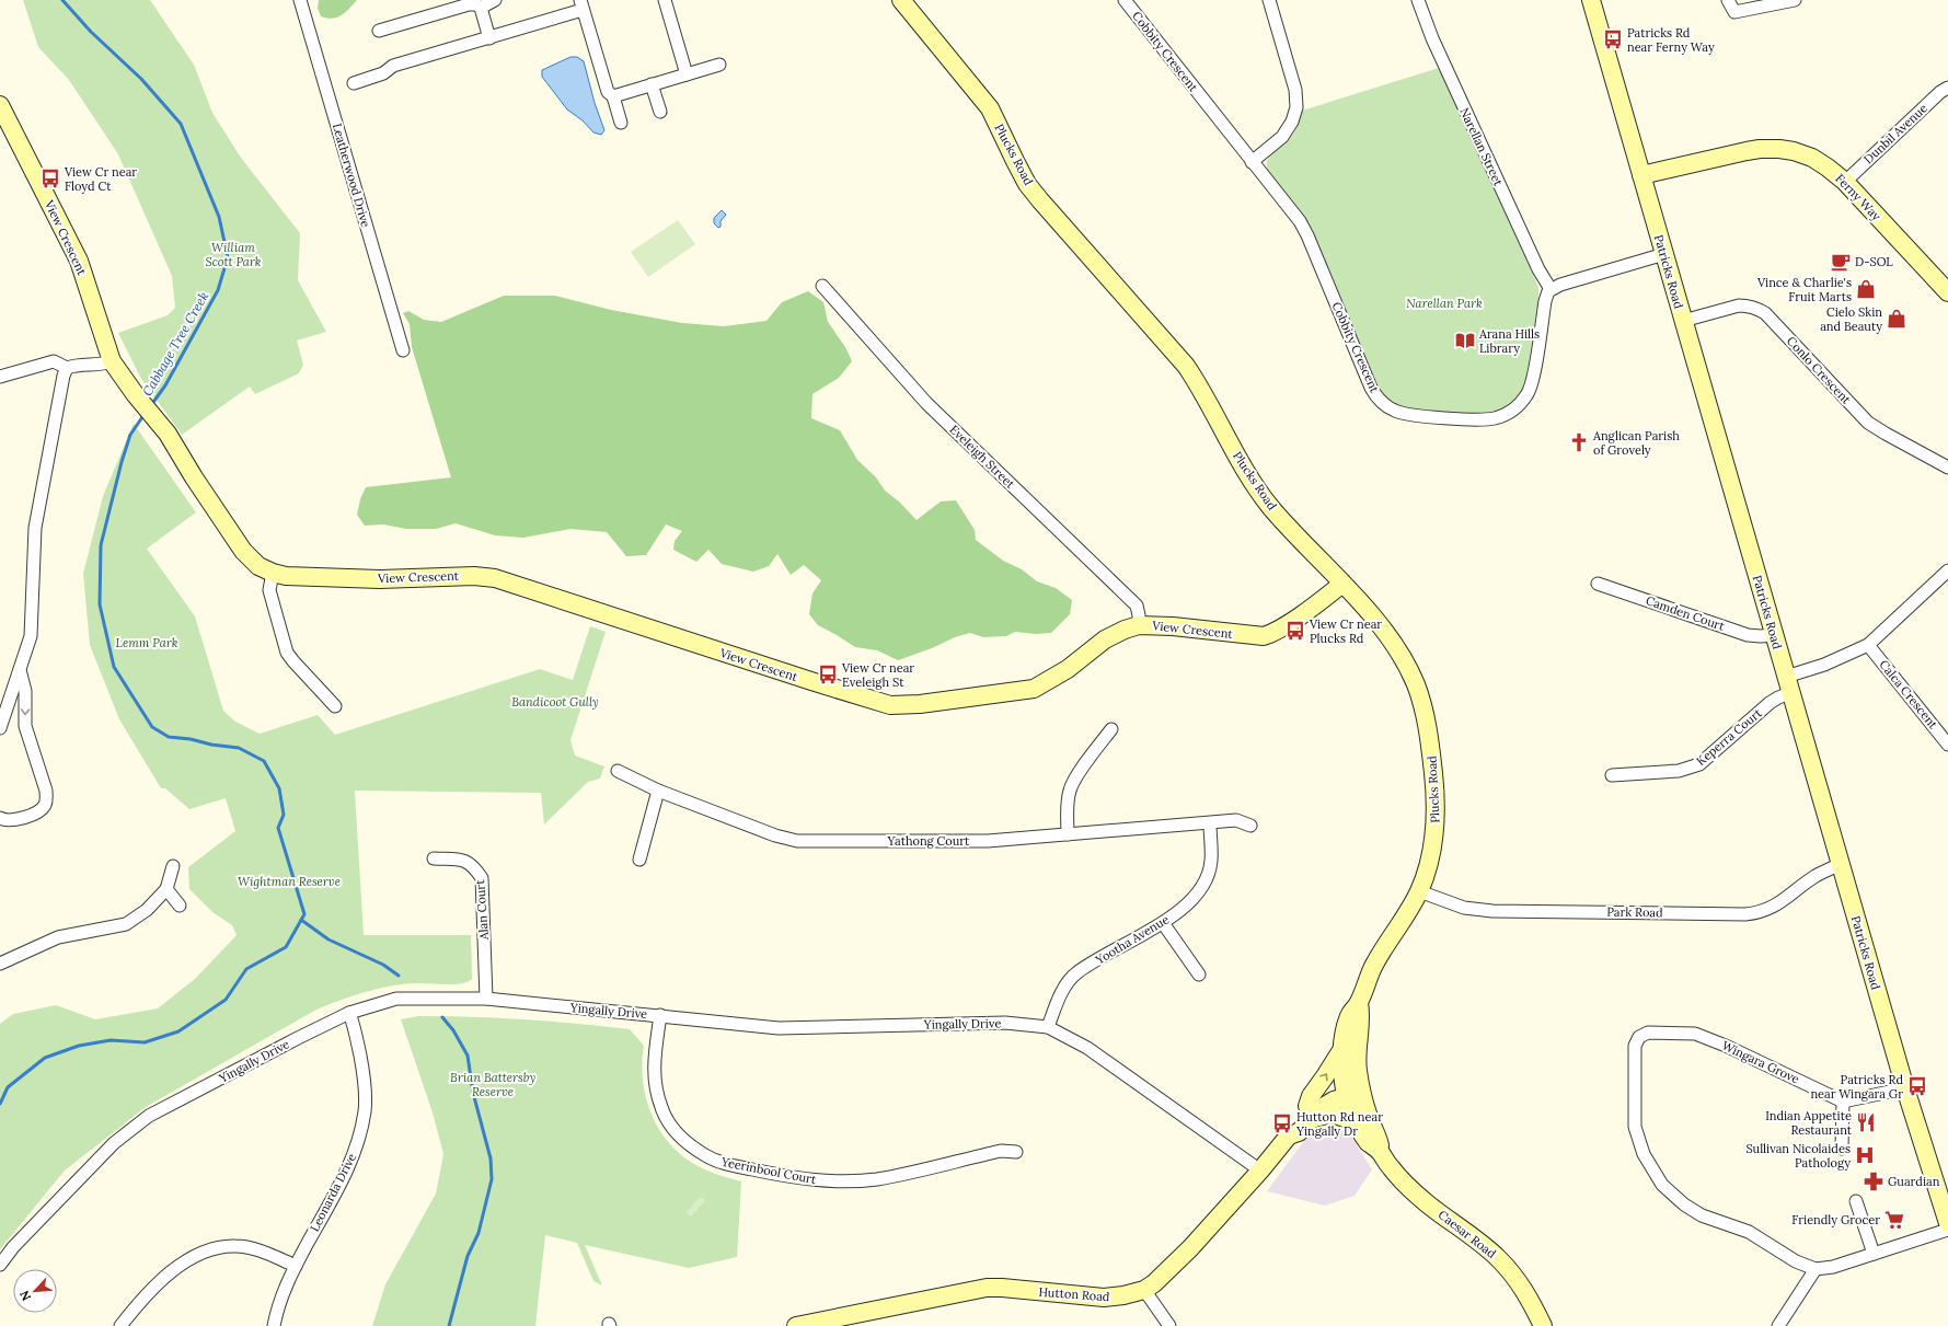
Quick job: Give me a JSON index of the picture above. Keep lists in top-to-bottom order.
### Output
{
  "streets": {
    "street": [
      "Cobbity Crescent",
      "Dunbil Avenue",
      "Narellan Street",
      "Plucks Road",
      "Leatherwood Drive",
      "Ferny Way",
      "View Crescent",
      "Patricks Road",
      "Conlo Crescent",
      "Eveleigh Street",
      "Camden Court",
      "Calca Crescent",
      "Keperra Court",
      "Yathong Court",
      "Alan Court",
      "Park Road",
      "Yootha Avenue",
      "Yingally Drive",
      "Wingara Grove",
      "Yeerinbool Court",
      "Leonarda Drive",
      "Caesar Road",
      "Hutton Road"
    ]
  },
  "crossings": [
    ["Cobbity Crescent", "Narellan Street"],
    ["Dunbil Avenue", "Ferny Way"],
    ["Plucks Road", "View Crescent"],
    ["Plucks Road", "Park Road"],
    ["Plucks Road", "Caesar Road"],
    ["Plucks Road", "Hutton Road"],
    ["Ferny Way", "Patricks Road"],
    ["View Crescent", "Eveleigh Street"],
    ["Patricks Road", "Conlo Crescent"],
    ["Patricks Road", "Camden Court"],
    ["Patricks Road", "Keperra Court"],
    ["Patricks Road", "Park Road"],
    ["Yathong Court", "Yootha Avenue"],
    ["Alan Court", "Yingally Drive"],
    ["Yootha Avenue", "Yingally Drive"],
    ["Yingally Drive", "Yeerinbool Court"],
    ["Yingally Drive", "Leonarda Drive"],
    ["Yingally Drive", "Hutton Road"],
    ["Caesar Road", "Hutton Road"]
  ],
  "water": ["Cabbage Tree Creek"],
  "parks": [
    "William Scott Park",
    "Narellan Park",
    "Lemm Park",
    "Bandicoot Gully",
    "Wightman Reserve",
    "Brian Battersby Reserve"
  ],
  "places": {
    "bus stop": [
      "Patricks Rd near Ferny Way",
      "View Cr near Floyd Ct",
      "View Cr near Plucks Rd",
      "View Cr near Eveleigh St",
      "Patricks Rd near Wingara Gr",
      "Hutton Rd near Yingally Dr"
    ],
    "cafe": ["D-SOL"],
    "shop": ["Vince & Charlie's Fruit Marts", "Cielo Skin and Beauty"],
    "library": ["Arana Hills Library"],
    "church": ["Anglican Parish of Grovely"],
    "restaurant": ["Indian Appetite Restaurant"],
    "hospital": ["Sullivan Nicolaides Pathology"],
    "pharmacy": ["Guardian"],
    "supermarket": ["Friendly Grocer"]
  },
  "north": "bottom left"
}
